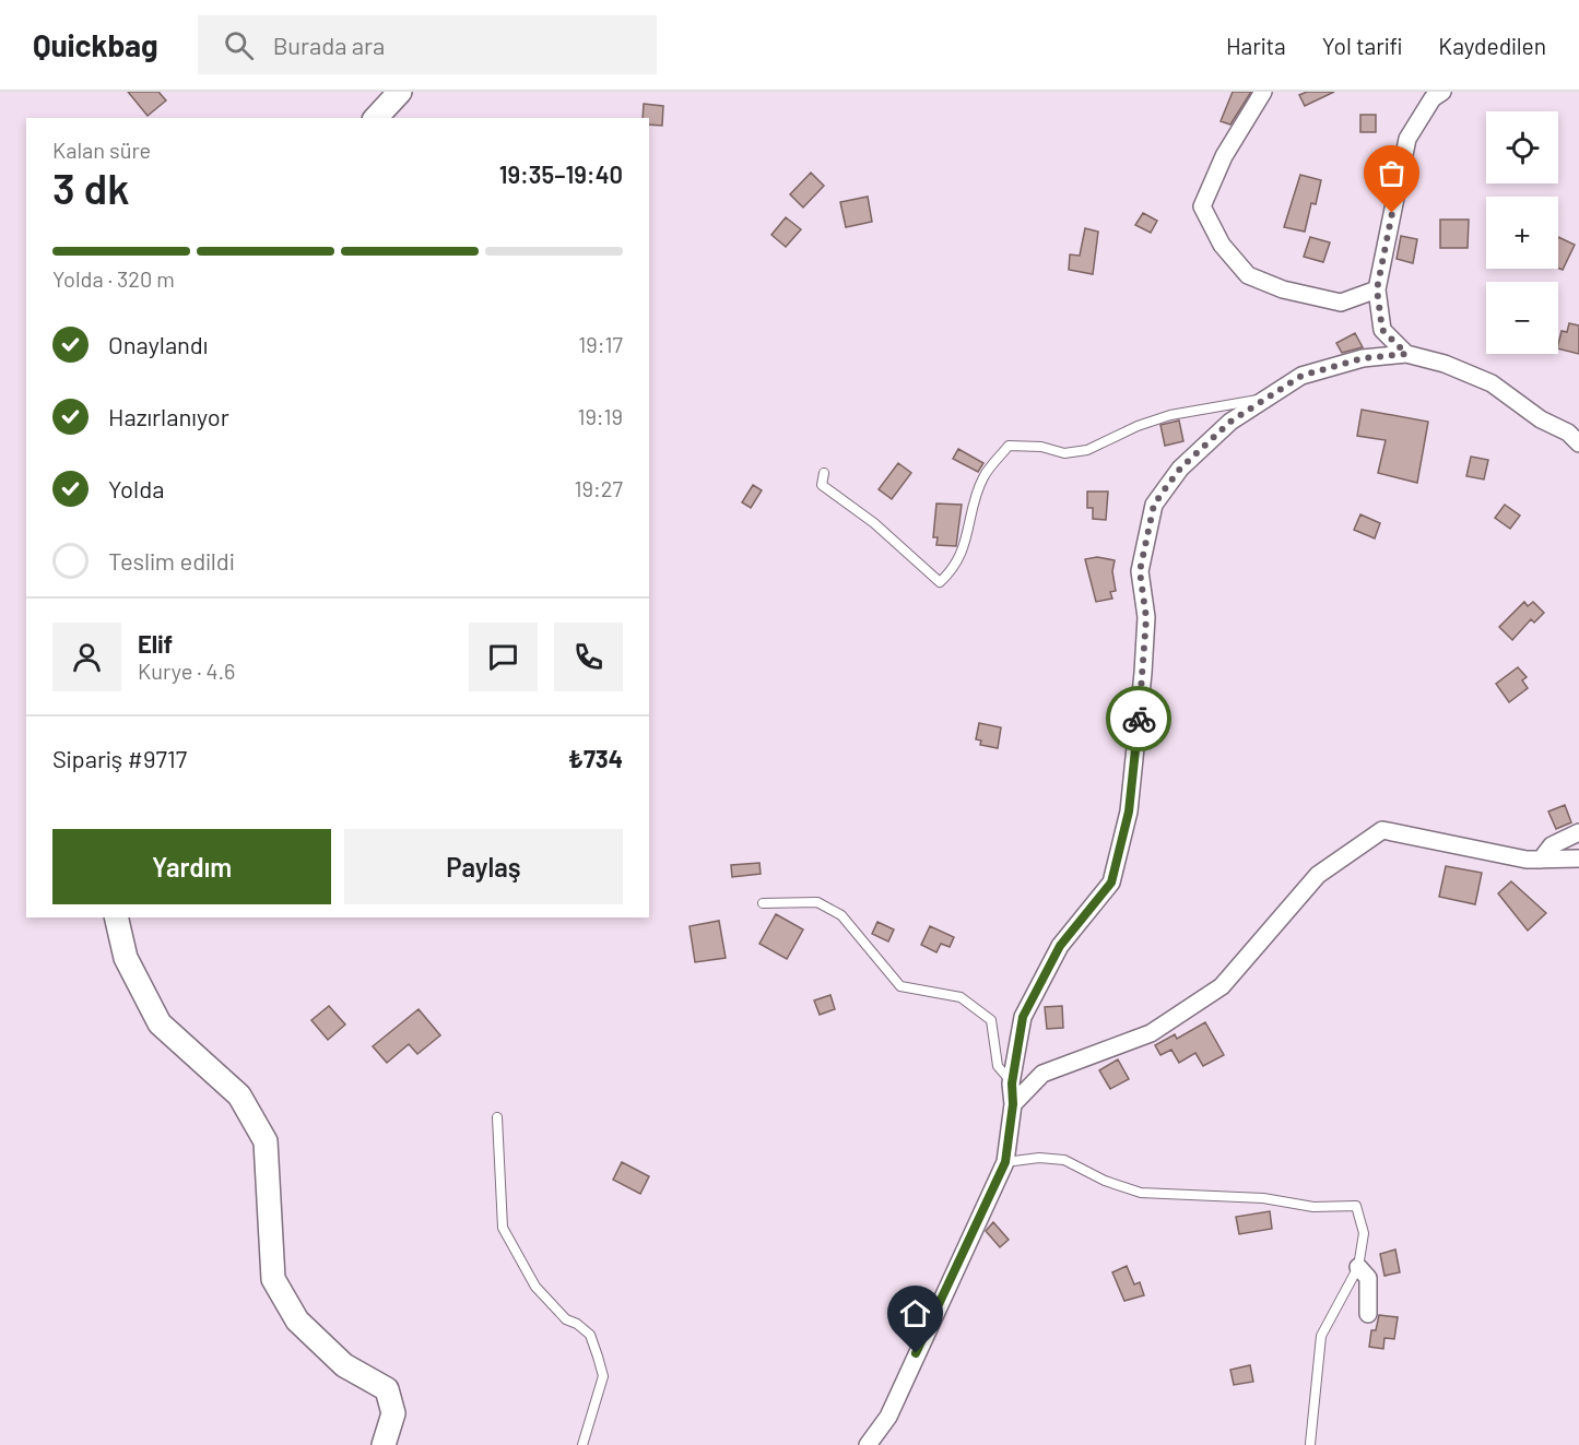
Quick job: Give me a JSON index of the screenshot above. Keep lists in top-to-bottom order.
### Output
{
  "page": {
    "header": "Quickbag",
    "search": "Burada ara",
    "nav": ["Harita", "Yol tarifi", "Kaydedilen"],
    "map_buttons": ["+", "−"],
    "heading": ["3 dk", "Kalan süre", "19:35–19:40"],
    "panel": [
      "Elif",
      "Kurye · 4.6",
      "Sipariş #9717",
      "₺734"
    ],
    "bar": "Yolda · 320 m",
    "list": [
      ["Onaylandı", "19:17"],
      ["Hazırlanıyor", "19:19"],
      ["Yolda", "19:27"],
      "Teslim edildi"
    ],
    "buttons": ["Yardım", "Paylaş"]
  }
}
